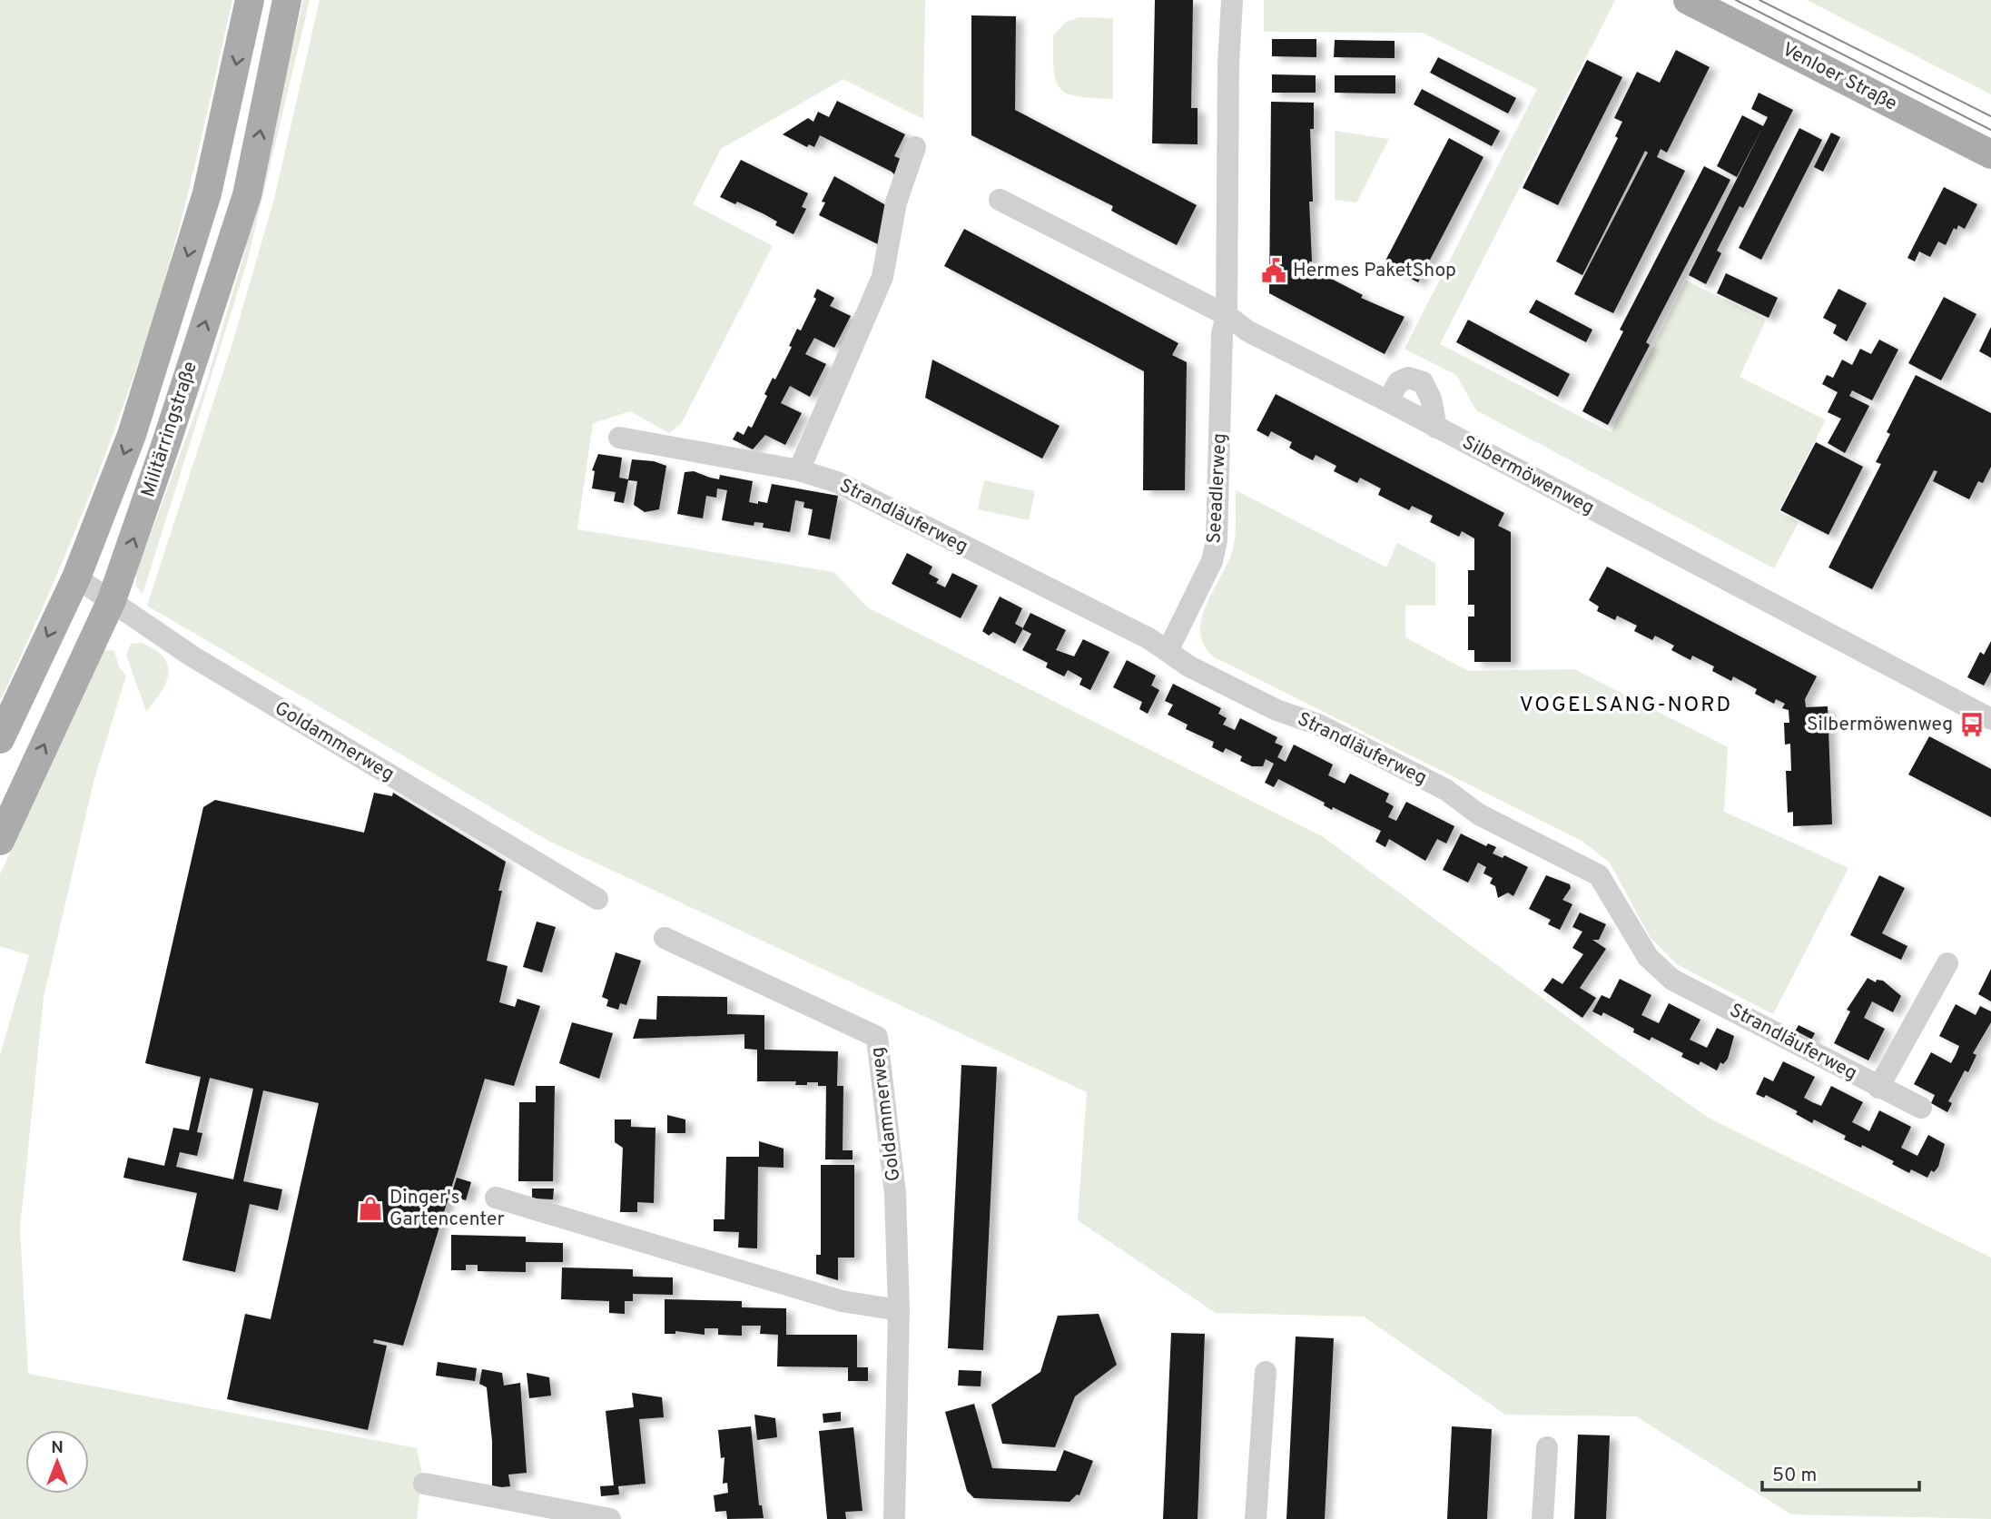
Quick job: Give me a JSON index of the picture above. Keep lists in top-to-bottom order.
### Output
{
  "streets": {
    "main road": ["Venloer Straße", "Militärringstraße"],
    "street": [
      "Silbermöwenweg",
      "Seeadlerweg",
      "Strandläuferweg",
      "Goldammerweg"
    ]
  },
  "crossings": [
    ["Militärringstraße", "Goldammerweg"],
    ["Silbermöwenweg", "Seeadlerweg"],
    ["Seeadlerweg", "Strandläuferweg"]
  ],
  "districts": ["VOGELSANG-NORD"],
  "places": {
    "public building": ["Hermes PaketShop"],
    "bus stop": ["Silbermöwenweg"],
    "shop": ["Dinger's Gartencenter"]
  },
  "scale_bar": "50 m",
  "north": "top"
}
